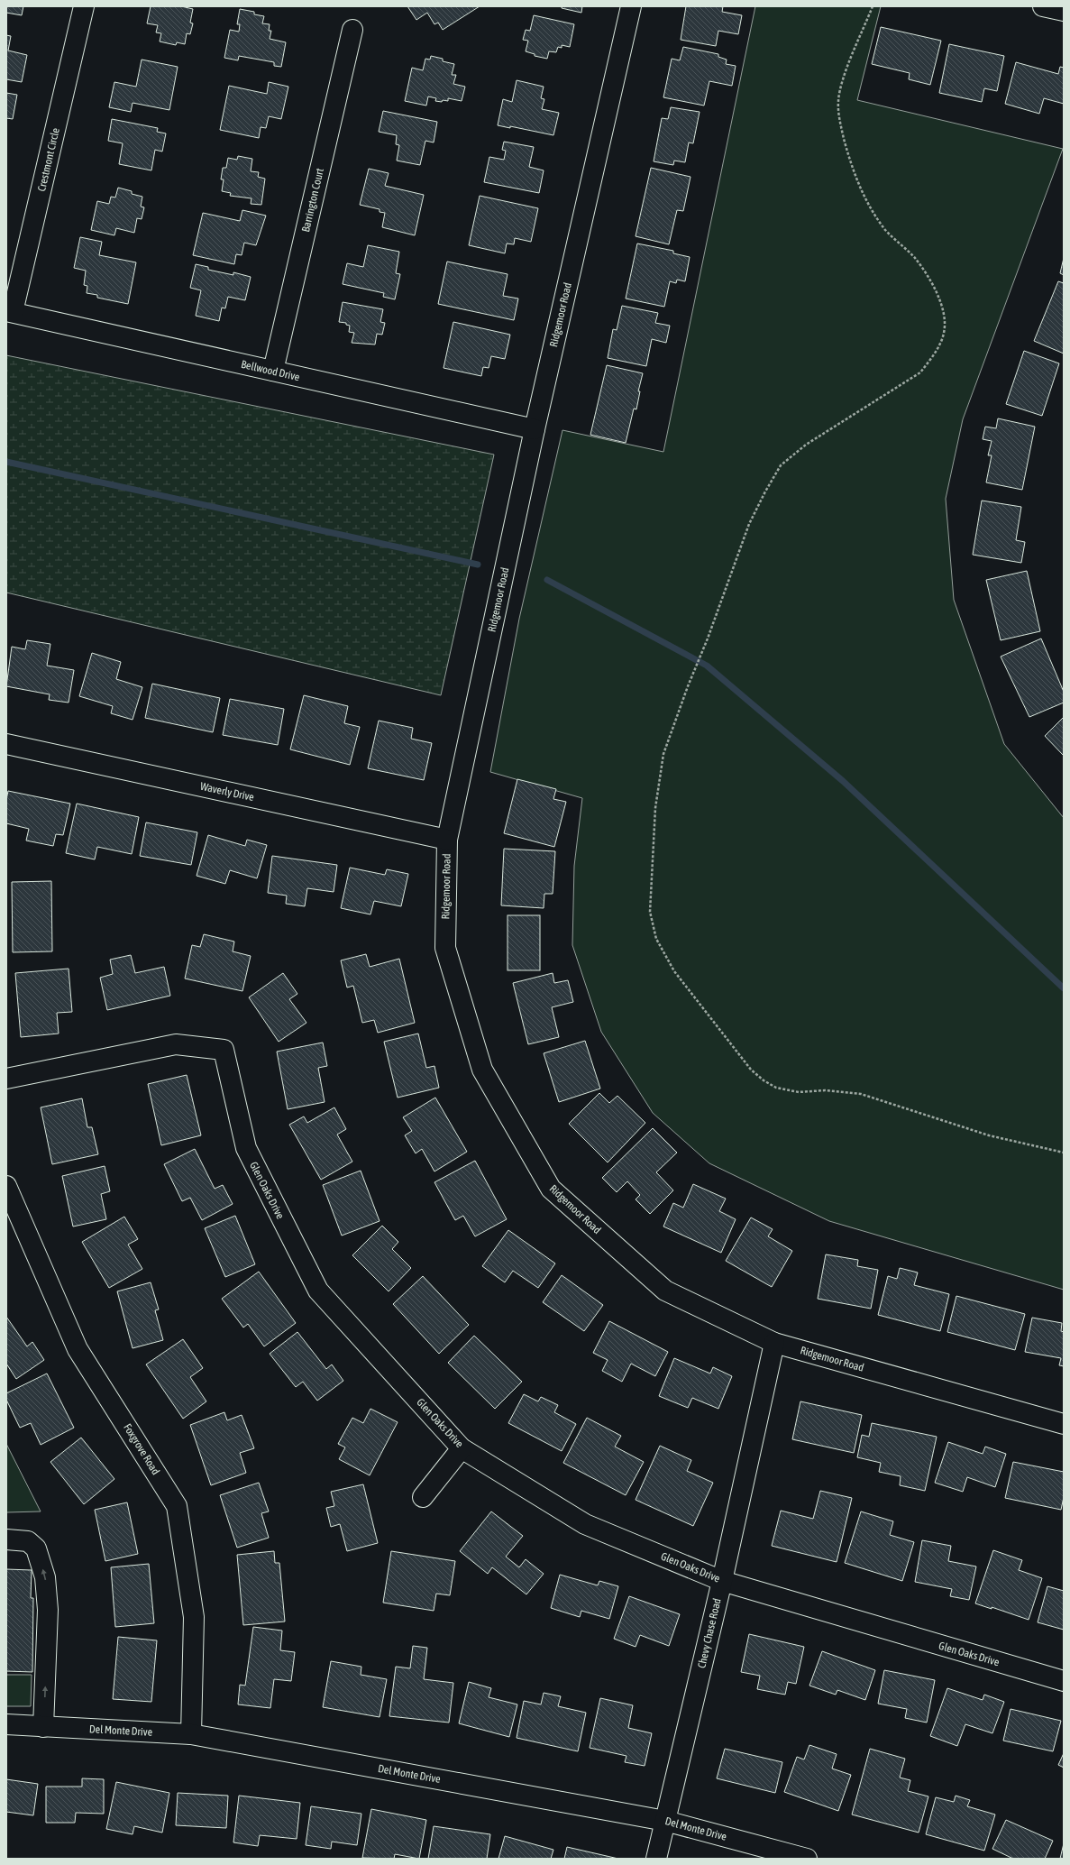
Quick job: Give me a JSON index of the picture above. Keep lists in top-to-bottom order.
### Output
{
  "streets": {
    "street": [
      "Crestmont Circle",
      "Barrington Court",
      "Ridgemoor Road",
      "Bellwood Drive",
      "Waverly Drive",
      "Glen Oaks Drive",
      "Foxgrove Road",
      "Chevy Chase Road",
      "Del Monte Drive"
    ]
  },
  "crossings": [
    ["Crestmont Circle", "Bellwood Drive"],
    ["Barrington Court", "Bellwood Drive"],
    ["Ridgemoor Road", "Bellwood Drive"],
    ["Ridgemoor Road", "Waverly Drive"],
    ["Ridgemoor Road", "Chevy Chase Road"],
    ["Glen Oaks Drive", "Chevy Chase Road"],
    ["Foxgrove Road", "Del Monte Drive"],
    ["Chevy Chase Road", "Del Monte Drive"]
  ]
}
